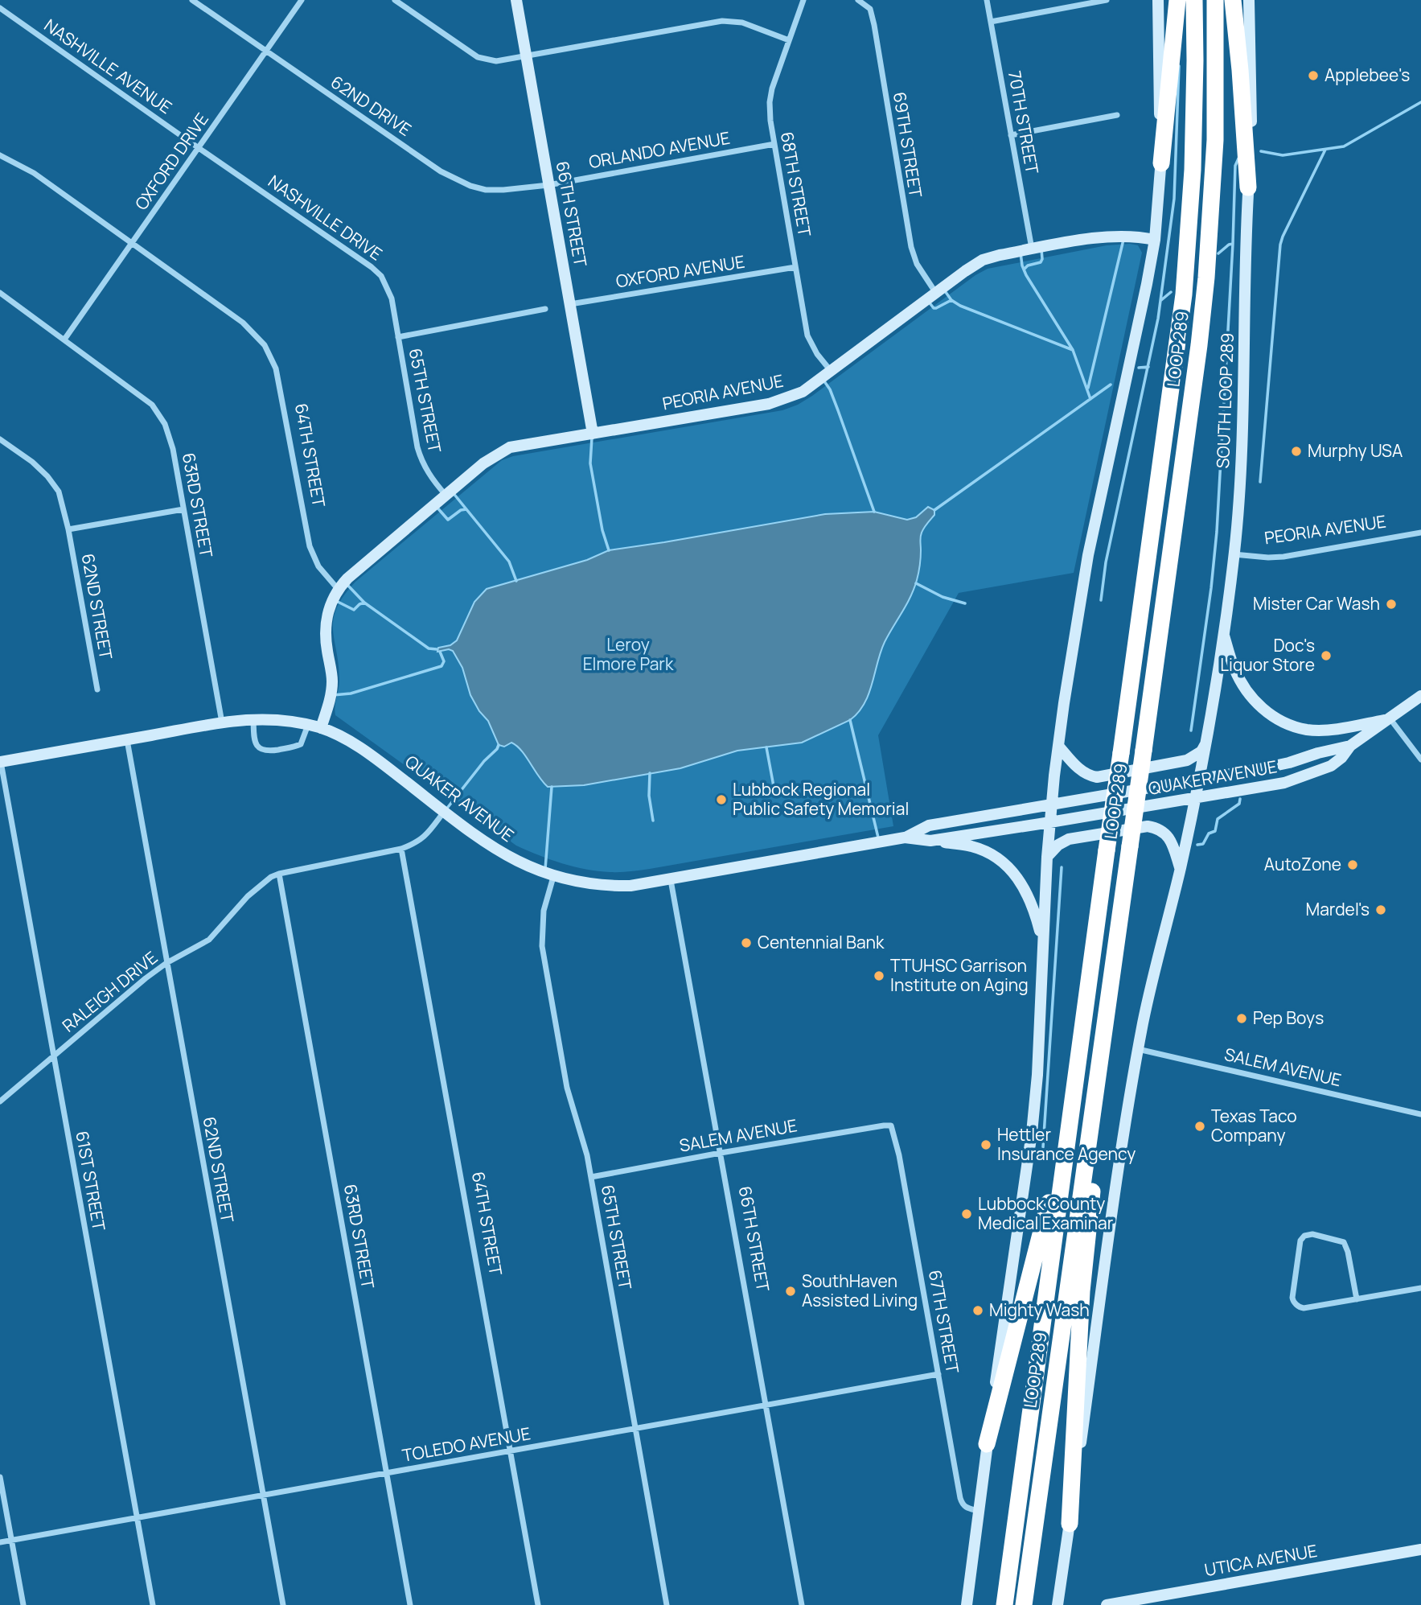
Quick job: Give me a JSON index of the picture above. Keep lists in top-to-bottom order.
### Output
{
  "streets": {
    "highway": ["LOOP 289"],
    "main road": [
      "66TH STREET",
      "PEORIA AVENUE",
      "SOUTH LOOP 289",
      "QUAKER AVENUE",
      "UTICA AVENUE"
    ],
    "street": [
      "NASHVILLE AVENUE",
      "62ND DRIVE",
      "70TH STREET",
      "69TH STREET",
      "ORLANDO AVENUE",
      "OXFORD DRIVE",
      "68TH STREET",
      "NASHVILLE DRIVE",
      "OXFORD AVENUE",
      "65TH STREET",
      "64TH STREET",
      "63RD STREET",
      "62ND STREET",
      "RALEIGH DRIVE",
      "SALEM AVENUE",
      "61ST STREET",
      "67TH STREET",
      "TOLEDO AVENUE"
    ]
  },
  "crossings": [
    ["NASHVILLE AVENUE", "OXFORD DRIVE"],
    ["NASHVILLE AVENUE", "NASHVILLE DRIVE"],
    ["62ND DRIVE", "ORLANDO AVENUE"],
    ["62ND DRIVE", "OXFORD DRIVE"],
    ["62ND DRIVE", "66TH STREET"],
    ["70TH STREET", "PEORIA AVENUE"],
    ["69TH STREET", "PEORIA AVENUE"],
    ["ORLANDO AVENUE", "68TH STREET"],
    ["ORLANDO AVENUE", "66TH STREET"],
    ["OXFORD DRIVE", "NASHVILLE DRIVE"],
    ["OXFORD DRIVE", "64TH STREET"],
    ["OXFORD DRIVE", "63RD STREET"],
    ["68TH STREET", "OXFORD AVENUE"],
    ["68TH STREET", "PEORIA AVENUE"],
    ["66TH STREET", "OXFORD AVENUE"],
    ["66TH STREET", "PEORIA AVENUE"],
    ["66TH STREET", "QUAKER AVENUE"],
    ["66TH STREET", "SALEM AVENUE"],
    ["66TH STREET", "TOLEDO AVENUE"],
    ["NASHVILLE DRIVE", "65TH STREET"],
    ["PEORIA AVENUE", "65TH STREET"],
    ["PEORIA AVENUE", "SOUTH LOOP 289"],
    ["PEORIA AVENUE", "64TH STREET"],
    ["65TH STREET", "QUAKER AVENUE"],
    ["65TH STREET", "SALEM AVENUE"],
    ["65TH STREET", "TOLEDO AVENUE"],
    ["SOUTH LOOP 289", "QUAKER AVENUE"],
    ["SOUTH LOOP 289", "SALEM AVENUE"],
    ["64TH STREET", "RALEIGH DRIVE"],
    ["64TH STREET", "TOLEDO AVENUE"],
    ["63RD STREET", "QUAKER AVENUE"],
    ["63RD STREET", "RALEIGH DRIVE"],
    ["63RD STREET", "TOLEDO AVENUE"],
    ["62ND STREET", "QUAKER AVENUE"],
    ["62ND STREET", "RALEIGH DRIVE"],
    ["62ND STREET", "TOLEDO AVENUE"],
    ["QUAKER AVENUE", "RALEIGH DRIVE"],
    ["QUAKER AVENUE", "61ST STREET"],
    ["RALEIGH DRIVE", "61ST STREET"],
    ["SALEM AVENUE", "67TH STREET"],
    ["61ST STREET", "TOLEDO AVENUE"],
    ["67TH STREET", "TOLEDO AVENUE"]
  ],
  "parks": ["Leroy Elmore Park"],
  "places": [
    "Applebee's",
    "Murphy USA",
    "Mister Car Wash",
    "Doc's Liquor Store",
    "Lubbock Regional Public Safety Memorial",
    "AutoZone",
    "Mardel's",
    "Centennial Bank",
    "TTUHSC Garrison Institute on Aging",
    "Pep Boys",
    "Texas Taco Company",
    "Hettler Insurance Agency",
    "Lubbock County Medical Examinar",
    "SouthHaven Assisted Living",
    "Mighty Wash"
  ]
}
